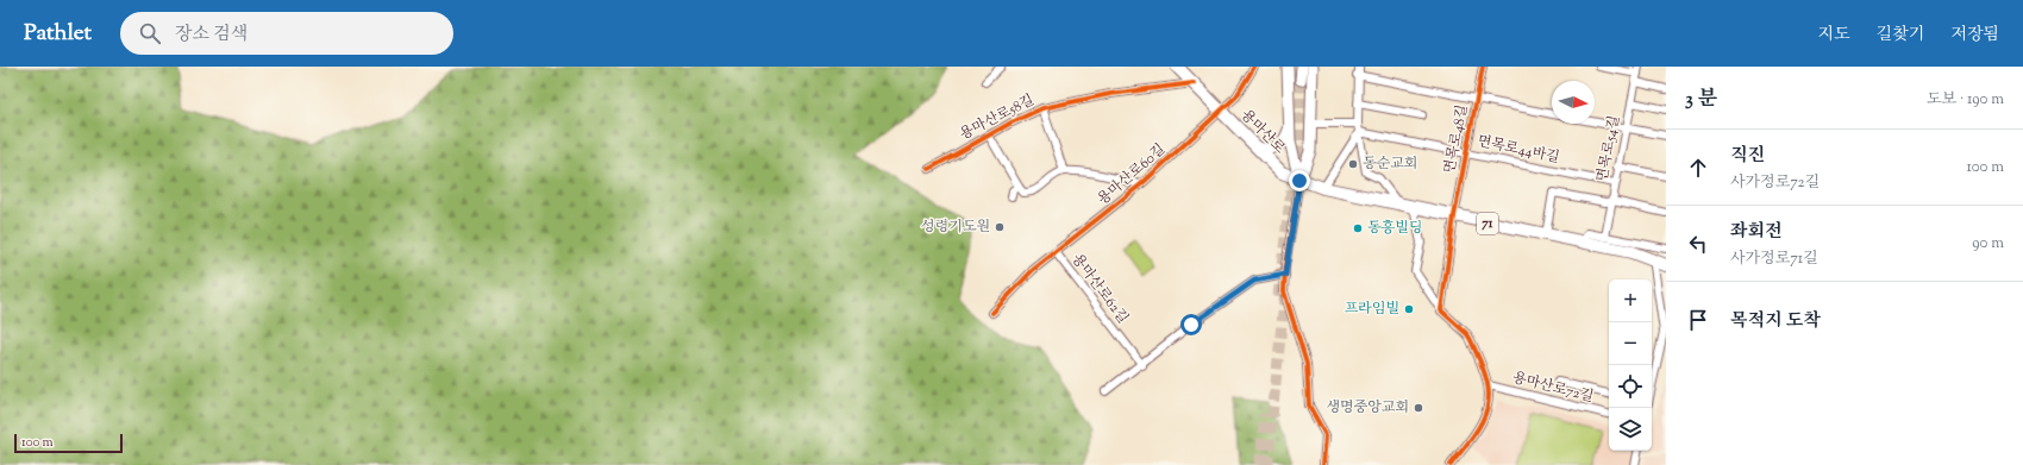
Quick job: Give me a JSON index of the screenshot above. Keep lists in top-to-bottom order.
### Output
{
  "streets": {
    "main road": ["용마산로", "71"],
    "street": [
      "용마산로58길",
      "면목로48길",
      "면목로54길",
      "면목로44바길",
      "용마산로60길",
      "용마산로62길",
      "용마산로72길"
    ]
  },
  "crossings": [
    ["용마산로58길", "용마산로"],
    ["용마산로", "면목로48길"],
    ["용마산로", "용마산로60길"],
    ["면목로48길", "면목로44바길"],
    ["면목로54길", "면목로44바길"],
    ["용마산로60길", "용마산로62길"]
  ],
  "places": [
    "동순교회",
    "성령기도원",
    "동흥빌딩",
    "프라임빌",
    "생명중앙교회"
  ],
  "scale_bar": "100 m",
  "north": "right",
  "page": {
    "header": "Pathlet",
    "search": "장소 검색",
    "nav": ["지도", "길찾기", "저장됨"],
    "heading": ["3 분", "도보 · 190 m"],
    "list": [
      ["직진", "사가정로72길", "100 m"],
      ["좌회전", "사가정로71길", "90 m"],
      "목적지 도착"
    ],
    "map_buttons": ["+", "−"],
    "scale": "100 m"
  }
}
